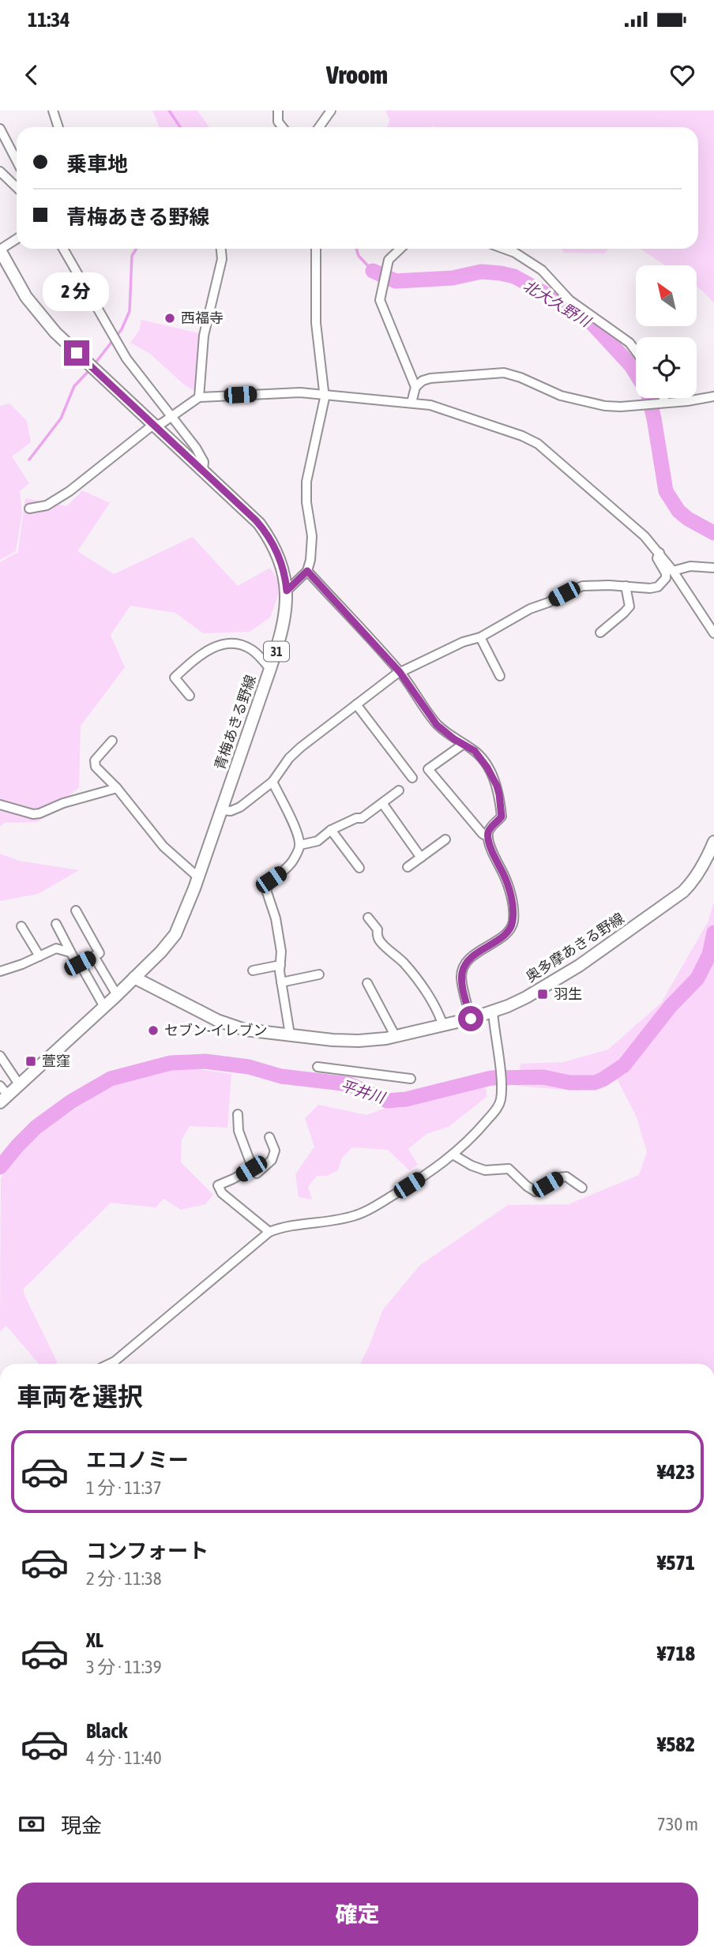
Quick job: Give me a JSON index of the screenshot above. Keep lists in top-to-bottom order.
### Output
{
  "streets": {
    "main road": ["31", "青梅あきる野線", "奥多摩あきる野線"]
  },
  "crossings": [
    ["青梅あきる野線", "奥多摩あきる野線"]
  ],
  "water": ["北大久野川", "平井川"],
  "places": {
    "other": ["西福寺", "セブン-イレブン"],
    "transit": ["羽生", "萱窪"]
  },
  "north": "top left",
  "page": {
    "status": "11:34",
    "header": "Vroom",
    "banner": ["乗車地", "青梅あきる野線"],
    "bubble": "2 分",
    "heading": "車両を選択",
    "list": [
      {
        "name": "エコノミー",
        "note": "1 分 · 11:37",
        "value": "¥423"
      },
      {
        "name": "コンフォート",
        "note": "2 分 · 11:38",
        "value": "¥571"
      },
      {
        "name": "XL",
        "note": "3 分 · 11:39",
        "value": "¥718"
      },
      {
        "name": "Black",
        "note": "4 分 · 11:40",
        "value": "¥582"
      }
    ],
    "pay": ["現金", "730 m"],
    "buttons": "確定"
  }
}
